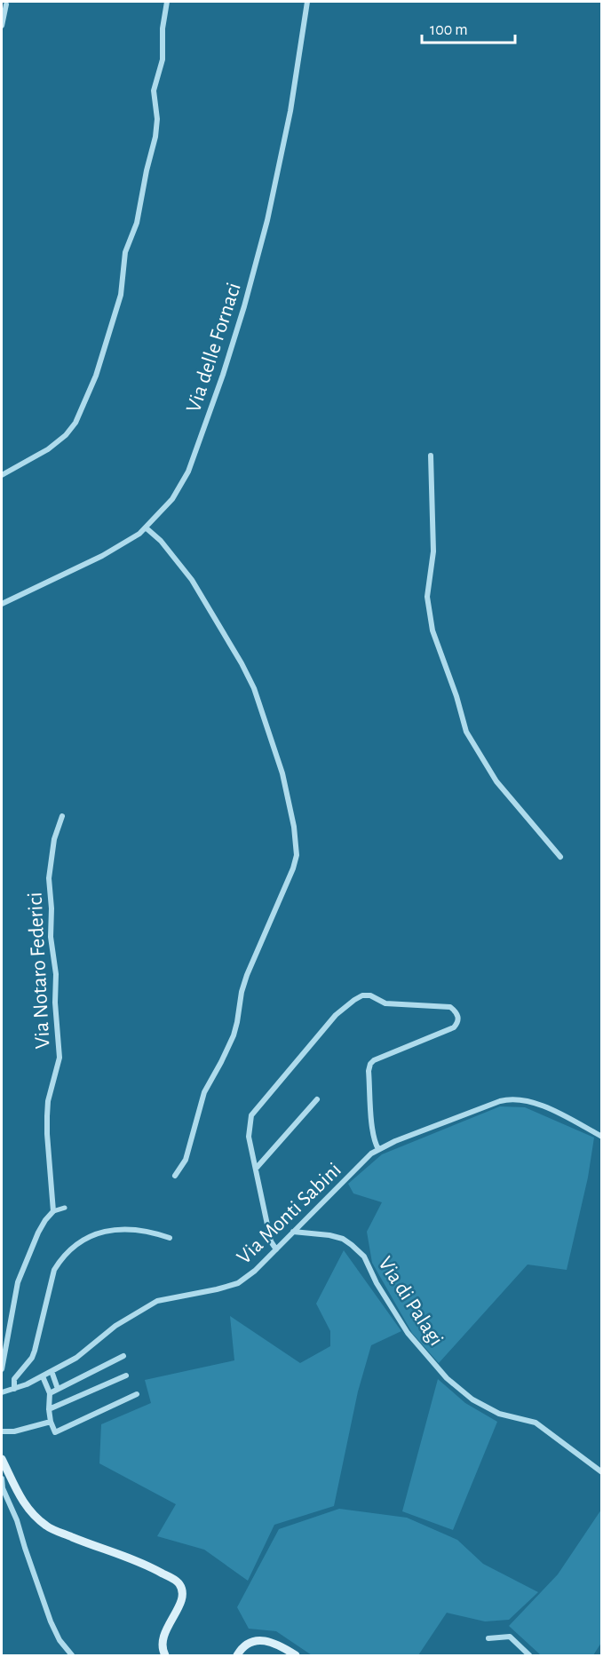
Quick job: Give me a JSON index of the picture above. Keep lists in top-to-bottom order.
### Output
{
  "streets": {
    "street": [
      "Via delle Fornaci",
      "Via Notaro Federici",
      "Via Monti Sabini",
      "Via di Palagi"
    ]
  },
  "crossings": [
    ["Via Monti Sabini", "Via di Palagi"]
  ],
  "scale_bar": "100 m"
}
